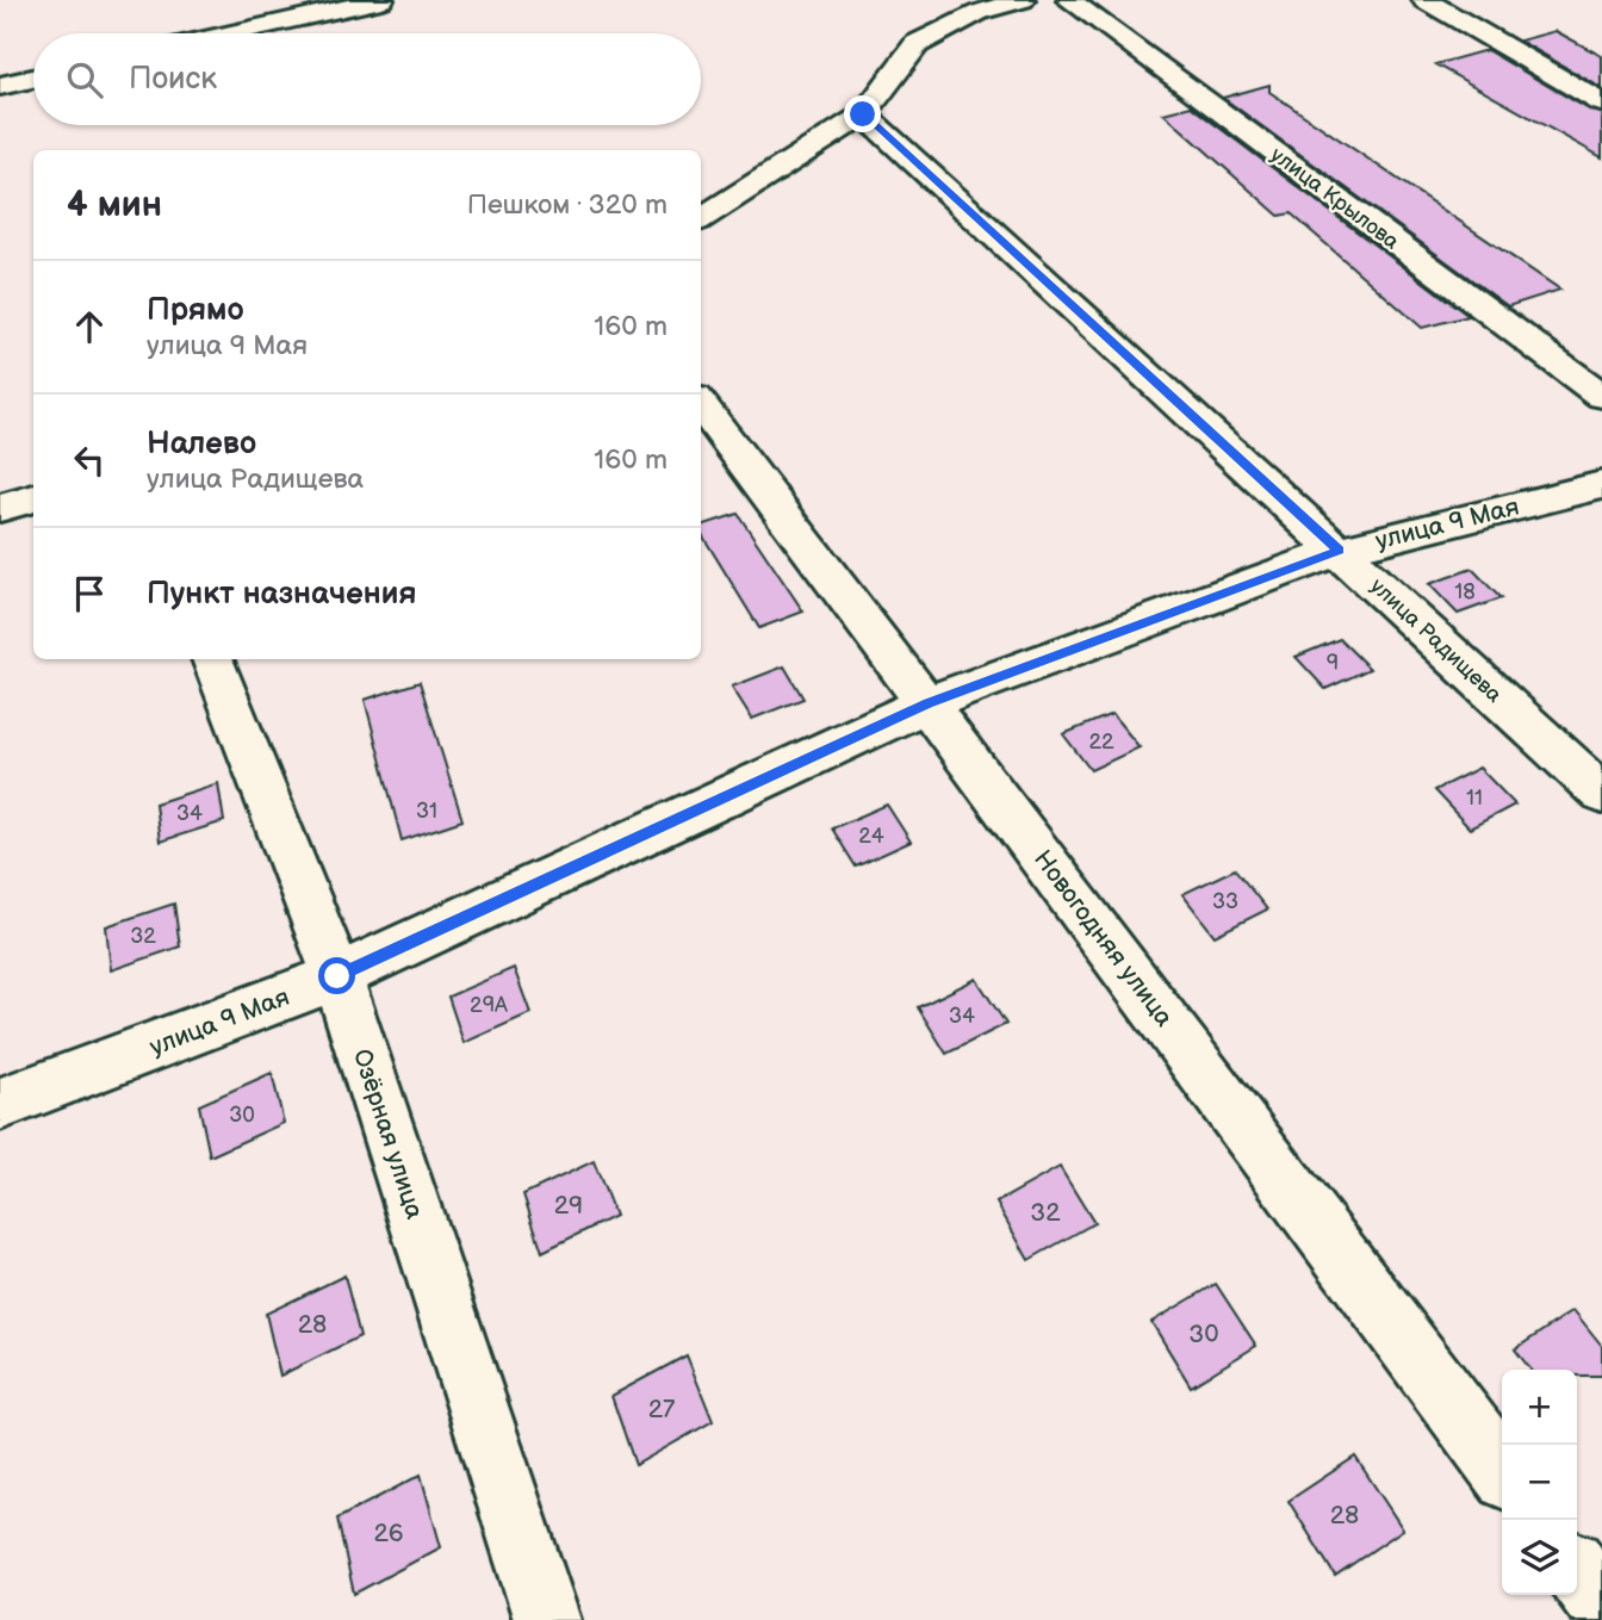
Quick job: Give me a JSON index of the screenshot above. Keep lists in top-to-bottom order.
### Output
{
  "streets": {
    "street": [
      "улица Крылова",
      "улица 9 Мая",
      "улица Радищева",
      "Новогодняя улица",
      "Озёрная улица"
    ]
  },
  "crossings": [
    ["улица 9 Мая", "улица Радищева"],
    ["улица 9 Мая", "Новогодняя улица"],
    ["улица 9 Мая", "Озёрная улица"]
  ],
  "house_numbers": [
    "18",
    "9",
    "22",
    "11",
    "31",
    "34",
    "24",
    "33",
    "32",
    "29А",
    "34",
    "30",
    "29",
    "32",
    "28",
    "30",
    "27",
    "28",
    "26"
  ],
  "page": {
    "search": "Поиск",
    "heading": ["4 мин", "Пешком · 320 m"],
    "list": [
      ["Прямо", "улица 9 Мая", "160 m"],
      ["Налево", "улица Радищева", "160 m"],
      "Пункт назначения"
    ],
    "map_buttons": ["+", "−"]
  }
}
